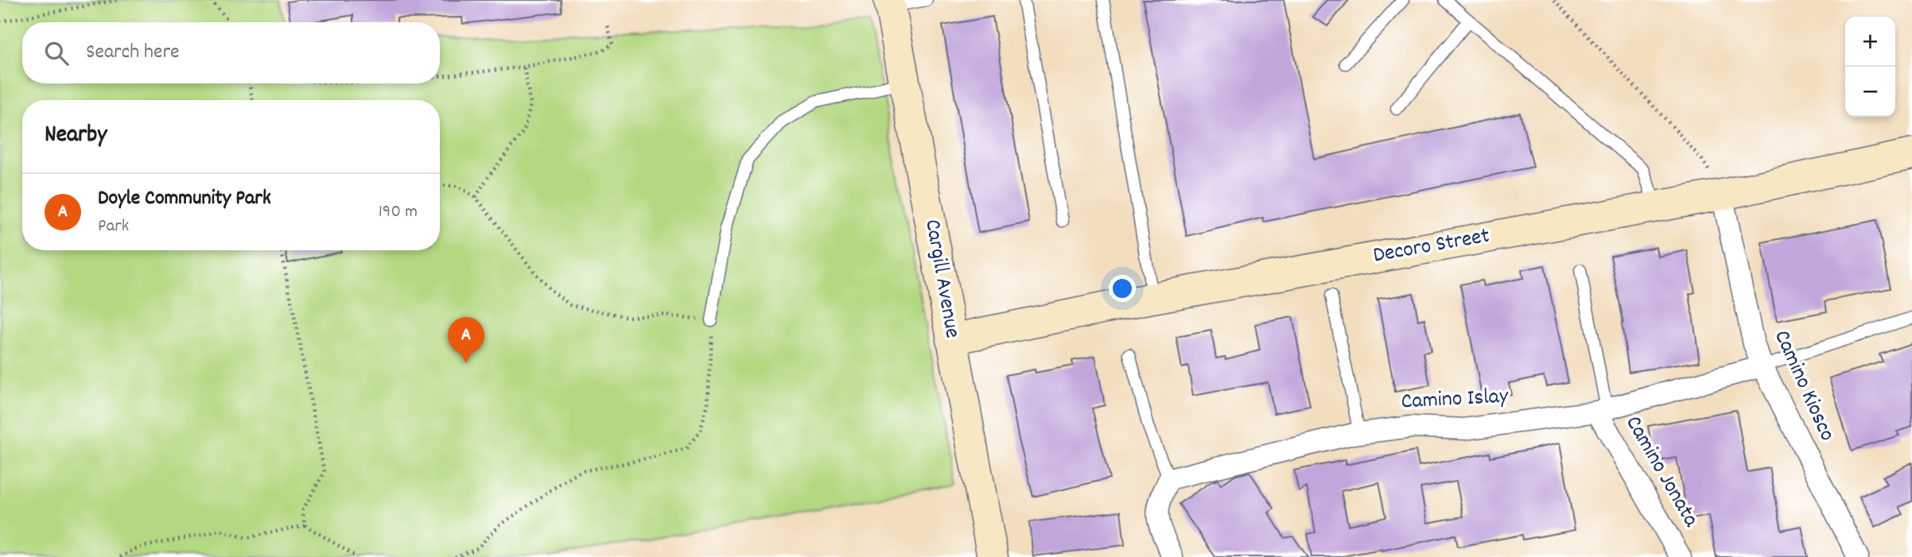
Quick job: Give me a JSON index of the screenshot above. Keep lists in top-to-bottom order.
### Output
{
  "streets": {
    "street": [
      "Decoro Street",
      "Cargill Avenue",
      "Camino Kiosco",
      "Camino Islay",
      "Camino Jonata"
    ]
  },
  "crossings": [
    ["Decoro Street", "Cargill Avenue"],
    ["Decoro Street", "Camino Kiosco"],
    ["Camino Kiosco", "Camino Islay"],
    ["Camino Islay", "Camino Jonata"]
  ],
  "page": {
    "map_buttons": ["+", "−"],
    "search": "Search here",
    "heading": "Nearby",
    "list": [
      {
        "mark": "A",
        "name": "Doyle Community Park",
        "note": "Park",
        "value": "190 m"
      }
    ],
    "pins": "A"
  }
}
